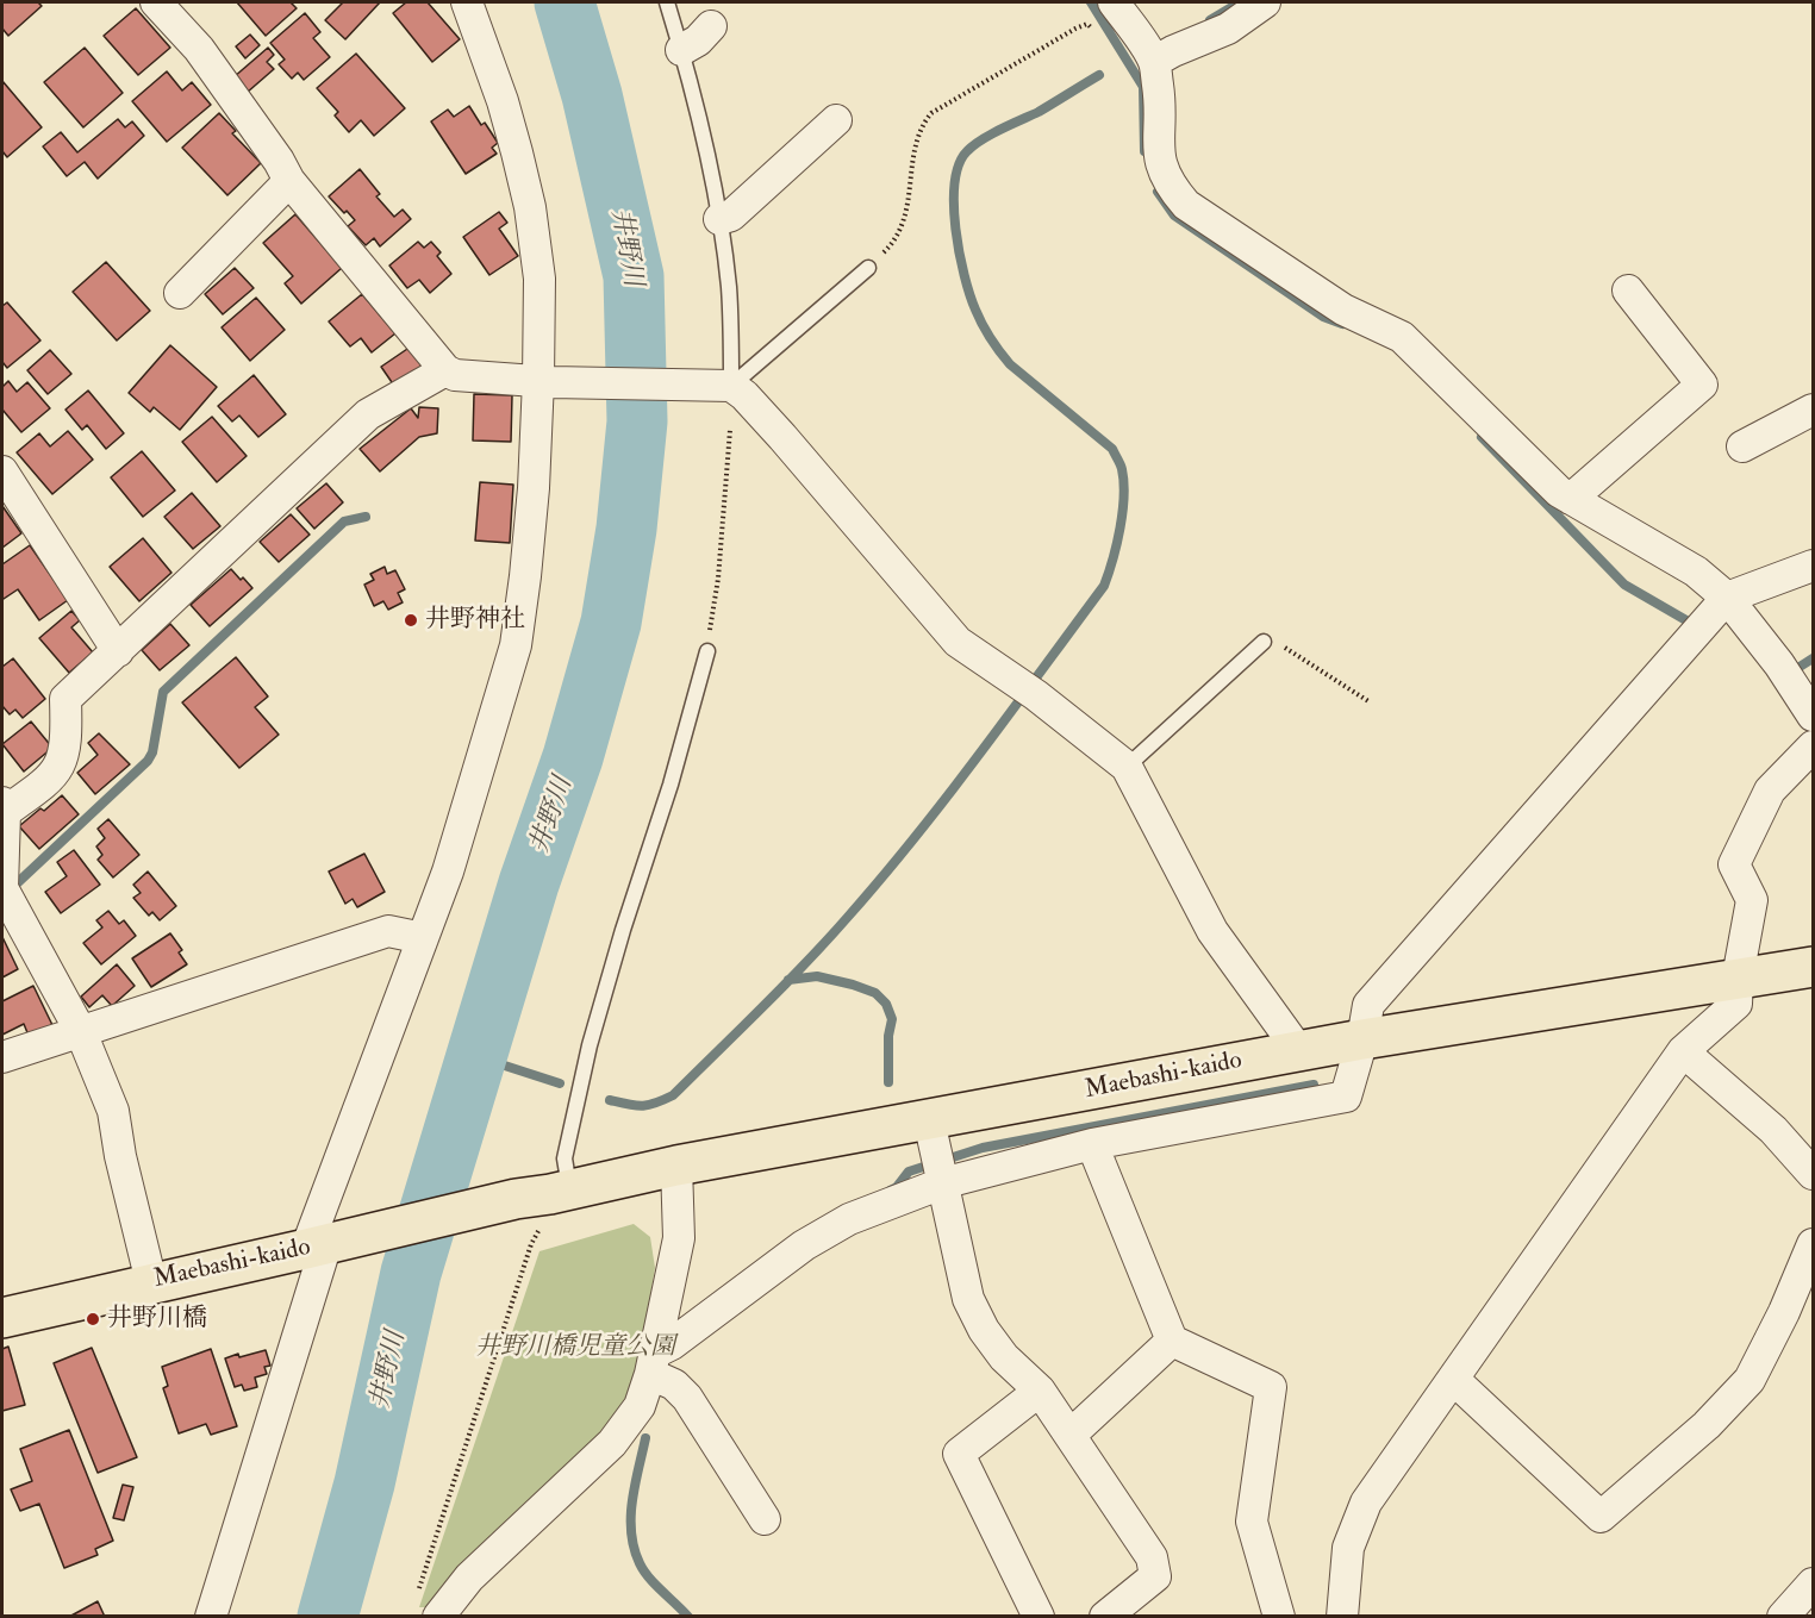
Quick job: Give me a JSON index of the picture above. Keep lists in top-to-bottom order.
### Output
{
  "streets": {
    "main road": ["Maebashi-kaido"]
  },
  "water": ["井野川"],
  "parks": ["井野川橋児童公園"],
  "places": ["井野神社", "井野川橋"]
}
